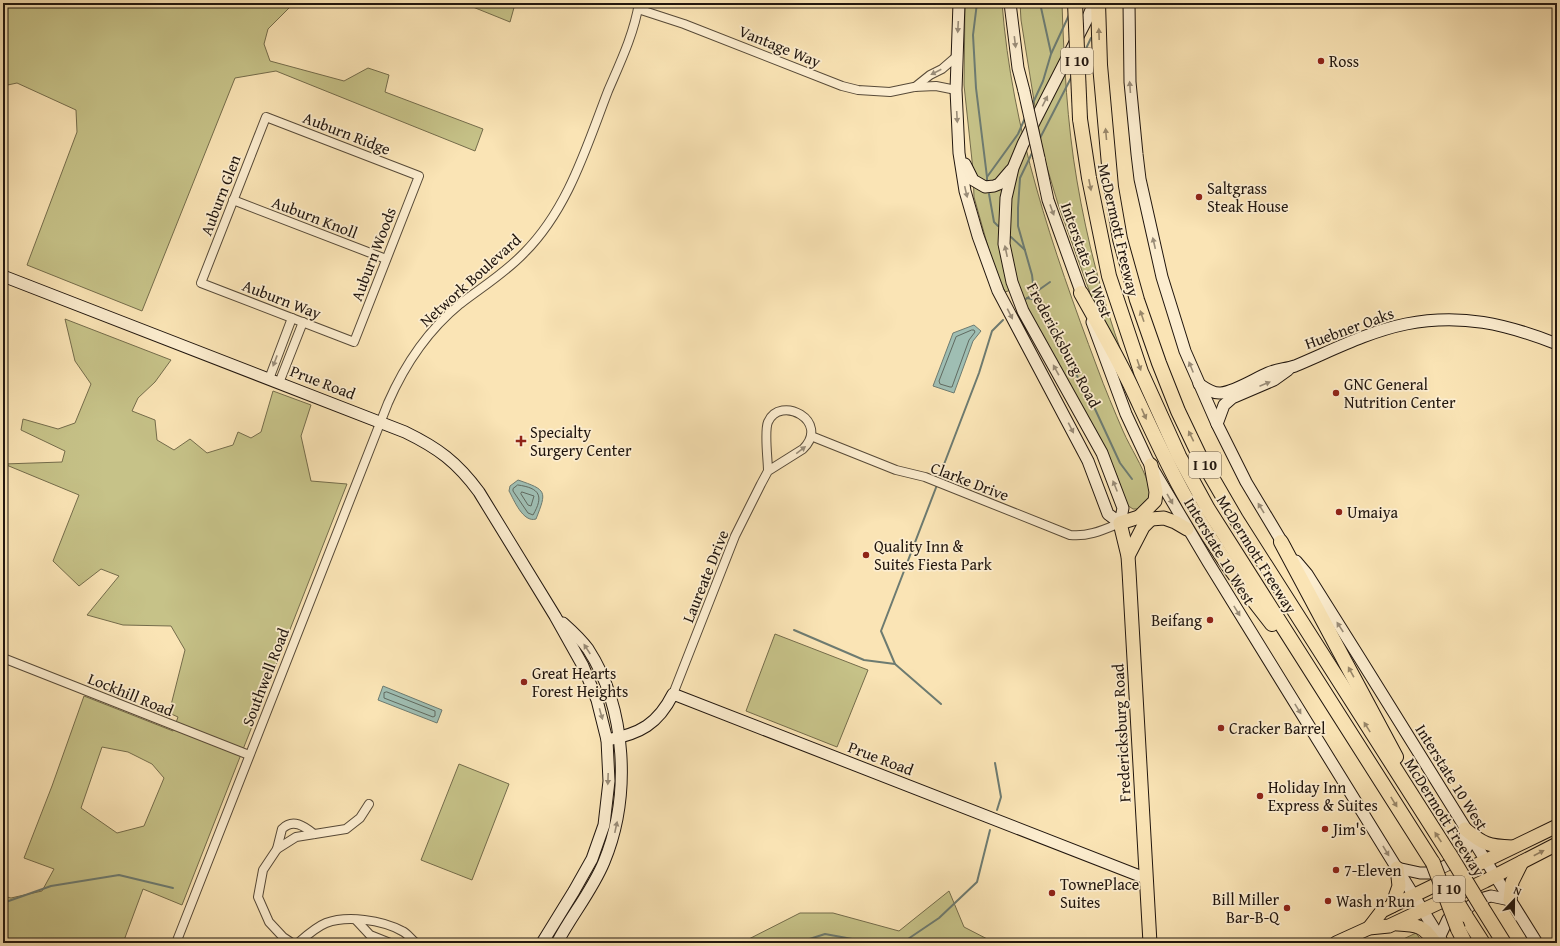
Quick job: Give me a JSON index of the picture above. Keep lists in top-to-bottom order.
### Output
{
  "streets": {
    "highway": ["I 10", "McDermott Freeway"],
    "main road": [
      "Interstate 10 West",
      "Huebner Oaks",
      "Fredericksburg Road",
      "Prue Road"
    ],
    "street": [
      "Vantage Way",
      "Auburn Ridge",
      "Auburn Glen",
      "Auburn Knoll",
      "Auburn Woods",
      "Network Boulevard",
      "Auburn Way",
      "Clarke Drive",
      "Laureate Drive",
      "Southwell Road",
      "Lockhill Road"
    ]
  },
  "crossings": [
    ["Vantage Way", "Network Boulevard"],
    ["Vantage Way", "Fredericksburg Road"],
    ["Auburn Ridge", "Auburn Glen"],
    ["Auburn Ridge", "Auburn Woods"],
    ["Auburn Glen", "Auburn Knoll"],
    ["Auburn Glen", "Auburn Way"],
    ["Auburn Knoll", "Auburn Woods"],
    ["Auburn Woods", "Auburn Way"],
    ["Interstate 10 West", "Huebner Oaks"],
    ["Network Boulevard", "Prue Road"],
    ["Network Boulevard", "Southwell Road"],
    ["Fredericksburg Road", "Prue Road"],
    ["Fredericksburg Road", "Clarke Drive"],
    ["Prue Road", "Laureate Drive"],
    ["Prue Road", "Southwell Road"],
    ["Clarke Drive", "Laureate Drive"],
    ["Southwell Road", "Lockhill Road"]
  ],
  "places": {
    "other": [
      "Ross",
      "Saltgrass Steak House",
      "GNC General Nutrition Center",
      "Umaiya",
      "Quality Inn & Suites Fiesta Park",
      "Beifang",
      "Great Hearts Forest Heights",
      "Cracker Barrel",
      "Holiday Inn Express & Suites",
      "Jim's",
      "7-Eleven",
      "TownePlace Suites",
      "Wash n Run",
      "Bill Miller Bar-B-Q"
    ],
    "health": ["Specialty Surgery Center"]
  },
  "north": "top"
}
